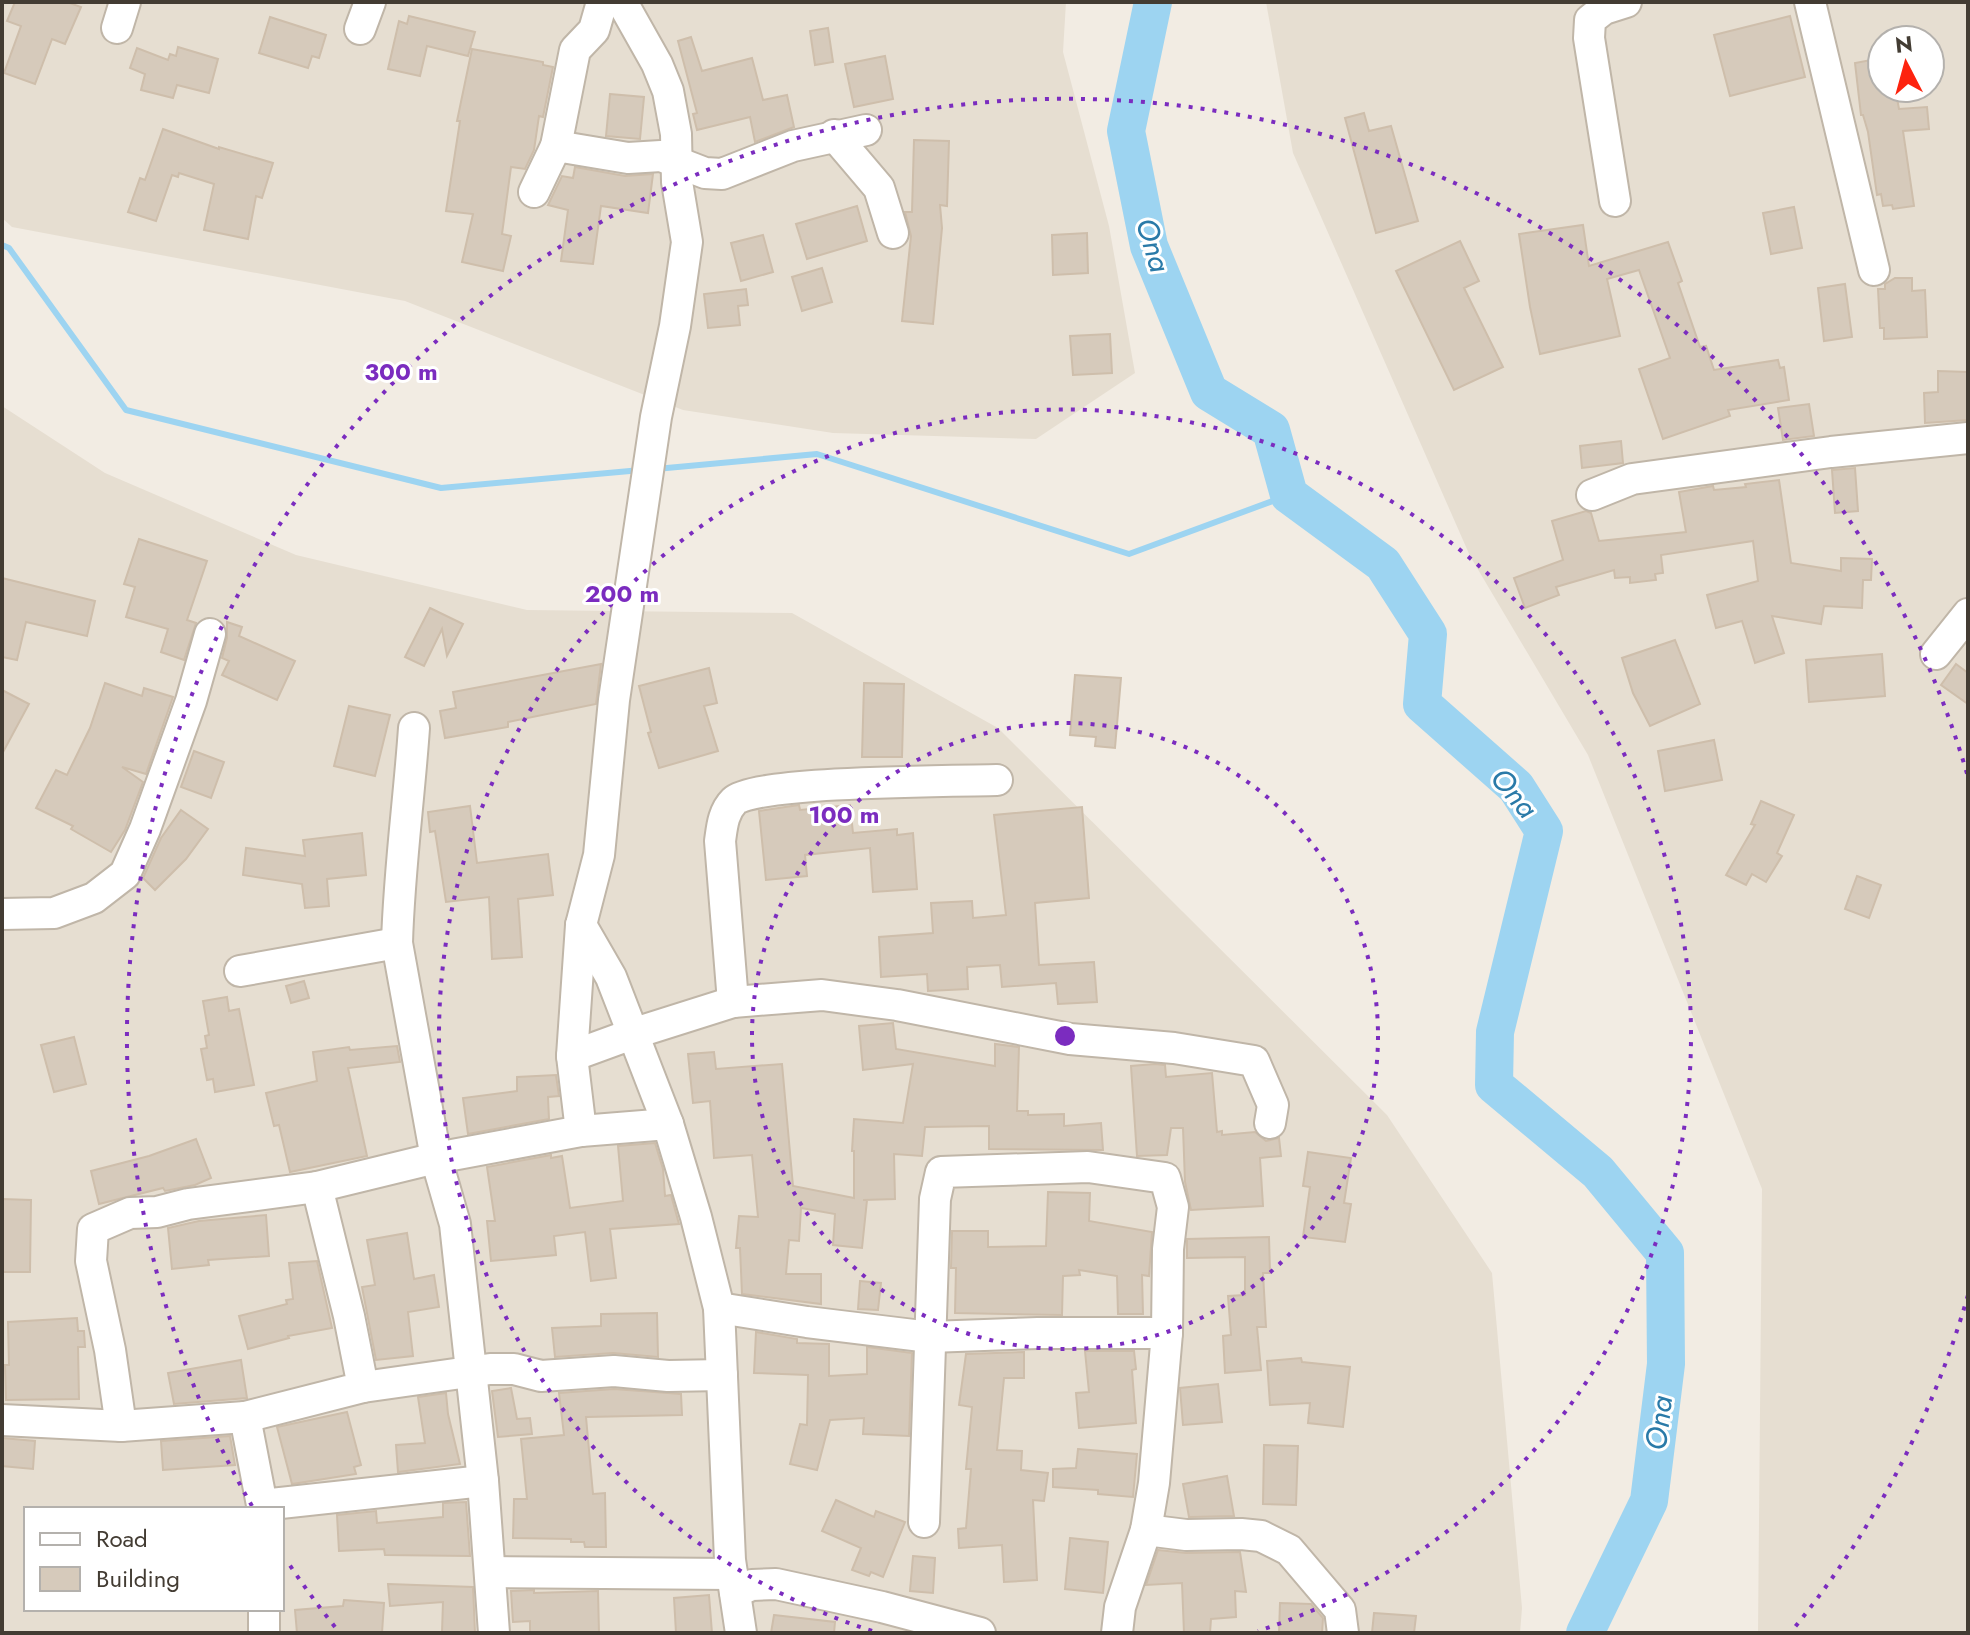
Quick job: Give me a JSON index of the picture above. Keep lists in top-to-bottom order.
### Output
{
  "water": ["Ona"],
  "legend": ["Road", "Building"],
  "north": "top",
  "rings": ["300 m", "200 m", "100 m"]
}
